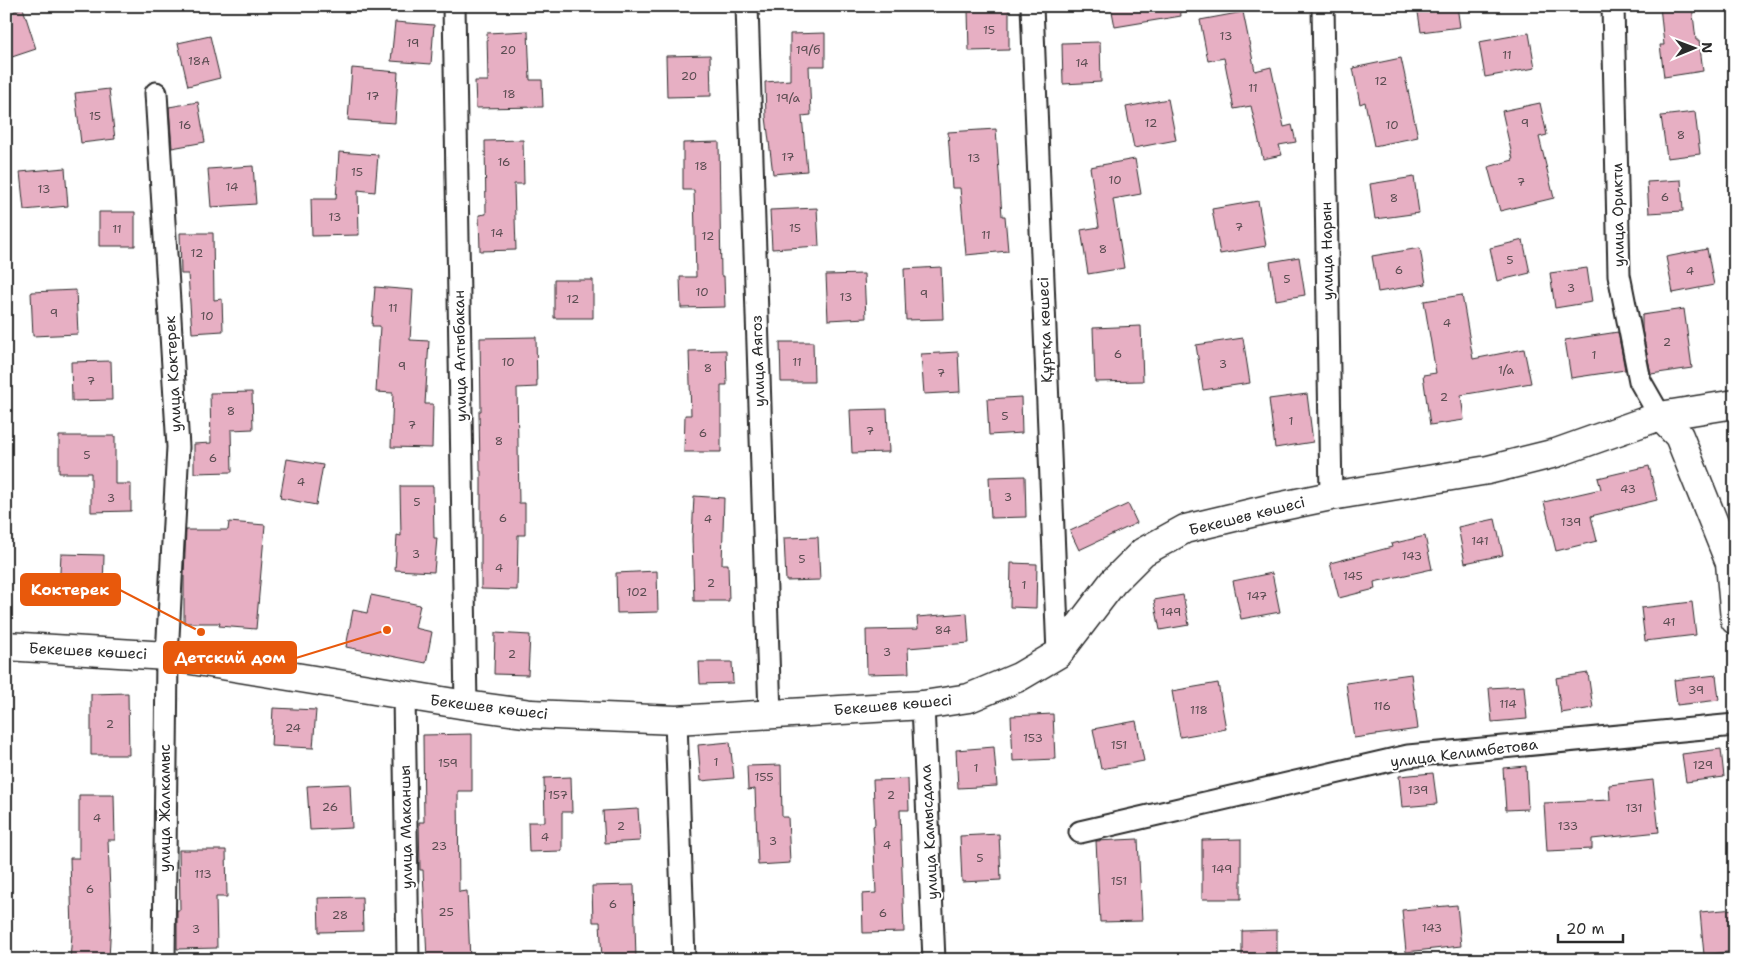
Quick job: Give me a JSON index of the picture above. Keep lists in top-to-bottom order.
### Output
{
  "streets": {
    "main road": ["Бекешев көшесі"],
    "street": [
      "улица Орикти",
      "улица Нарын",
      "Құртқа көшесі",
      "улица Алтыбакан",
      "улица Аягоз",
      "улица Коктерек",
      "улица Келимбетова",
      "улица Жалкамыс",
      "улица Маканшы",
      "улица Камысдала"
    ]
  },
  "crossings": [
    ["улица Орикти", "Бекешев көшесі"],
    ["улица Нарын", "Бекешев көшесі"],
    ["Құртқа көшесі", "Бекешев көшесі"],
    ["улица Алтыбакан", "Бекешев көшесі"],
    ["улица Аягоз", "Бекешев көшесі"],
    ["улица Коктерек", "Бекешев көшесі"],
    ["улица Коктерек", "улица Жалкамыс"],
    ["Бекешев көшесі", "улица Жалкамыс"],
    ["Бекешев көшесі", "улица Маканшы"],
    ["Бекешев көшесі", "улица Камысдала"]
  ],
  "places": ["Детский дом", "Коктерек"],
  "house_numbers": [
    "15",
    "13",
    "19",
    "20",
    "19/б",
    "11",
    "18А",
    "14",
    "20",
    "12",
    "11",
    "18",
    "17",
    "19/а",
    "15",
    "12",
    "9",
    "16",
    "10",
    "8",
    "17",
    "13",
    "16",
    "18",
    "15",
    "10",
    "7",
    "14",
    "13",
    "6",
    "8",
    "13",
    "7",
    "15",
    "11",
    "14",
    "11",
    "12",
    "8",
    "12",
    "5",
    "6",
    "4",
    "5",
    "3",
    "10",
    "9",
    "13",
    "12",
    "11",
    "9",
    "10",
    "4",
    "2",
    "6",
    "1",
    "10",
    "11",
    "3",
    "9",
    "8",
    "1/а",
    "7",
    "7",
    "2",
    "8",
    "5",
    "1",
    "7",
    "7",
    "6",
    "8",
    "5",
    "6",
    "4",
    "43",
    "3",
    "3",
    "5",
    "6",
    "4",
    "139",
    "141",
    "3",
    "143",
    "5",
    "4",
    "145",
    "2",
    "1",
    "102",
    "147",
    "149",
    "41",
    "84",
    "3",
    "2",
    "39",
    "114",
    "116",
    "118",
    "2",
    "24",
    "153",
    "151",
    "1",
    "159",
    "129",
    "1",
    "155",
    "139",
    "157",
    "2",
    "26",
    "131",
    "4",
    "2",
    "133",
    "4",
    "3",
    "4",
    "23",
    "5",
    "149",
    "113",
    "151",
    "6",
    "6",
    "25",
    "6",
    "28",
    "143",
    "3"
  ],
  "scale_bar": "20 m",
  "north": "right"
}
